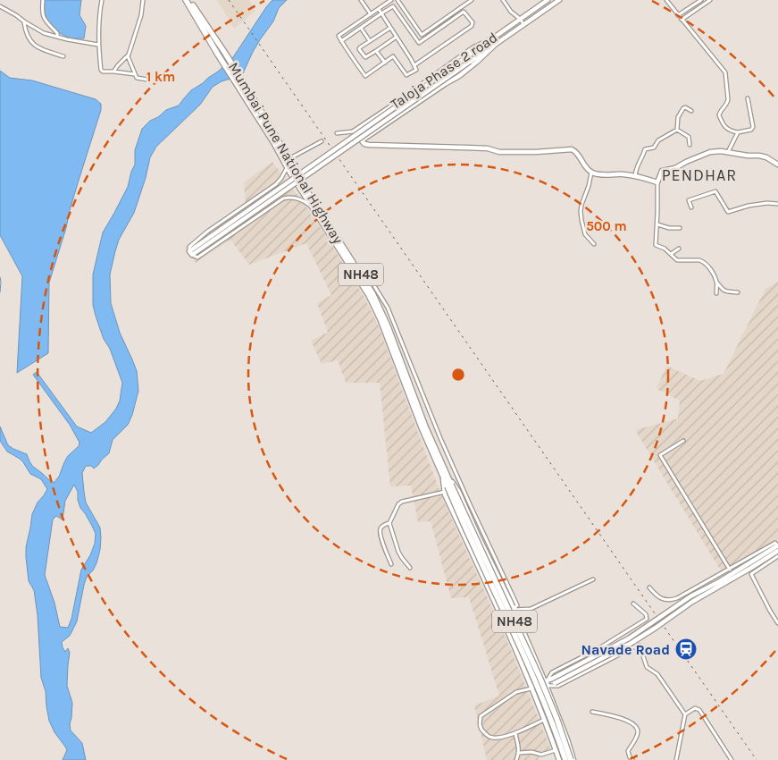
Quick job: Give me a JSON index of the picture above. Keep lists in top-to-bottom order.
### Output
{
  "streets": {
    "highway": ["Mumbai Pune National Highway", "NH48"],
    "street": ["Taloja Phase 2 road"]
  },
  "crossings": [
    ["Mumbai Pune National Highway", "NH48"]
  ],
  "districts": ["PENDHAR"],
  "places": {
    "station": ["Navade Road"]
  },
  "rings": ["1 km", "500 m"]
}
